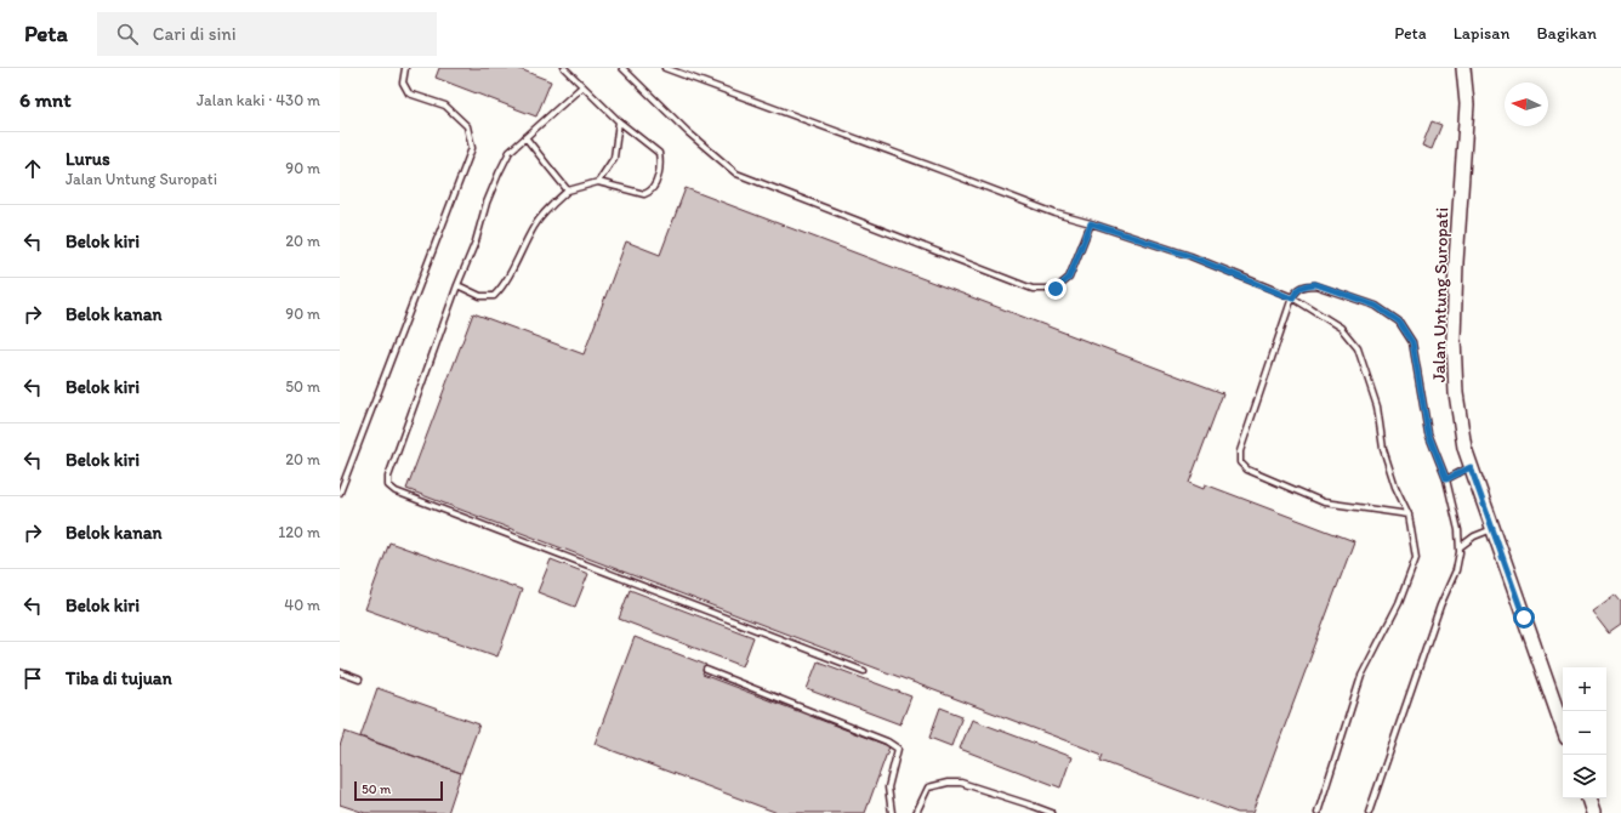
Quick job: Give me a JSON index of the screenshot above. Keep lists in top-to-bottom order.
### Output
{
  "streets": {
    "main road": ["Jalan Untung Suropati"]
  },
  "scale_bar": "50 m",
  "north": "left",
  "page": {
    "header": "Peta",
    "search": "Cari di sini",
    "nav": ["Peta", "Lapisan", "Bagikan"],
    "heading": ["6 mnt", "Jalan kaki · 430 m"],
    "list": [
      ["Lurus", "Jalan Untung Suropati", "90 m"],
      ["Belok kiri", "20 m"],
      ["Belok kanan", "90 m"],
      ["Belok kiri", "50 m"],
      ["Belok kiri", "20 m"],
      ["Belok kanan", "120 m"],
      ["Belok kiri", "40 m"],
      "Tiba di tujuan"
    ],
    "map_buttons": ["+", "−"],
    "scale": "50 m"
  }
}
